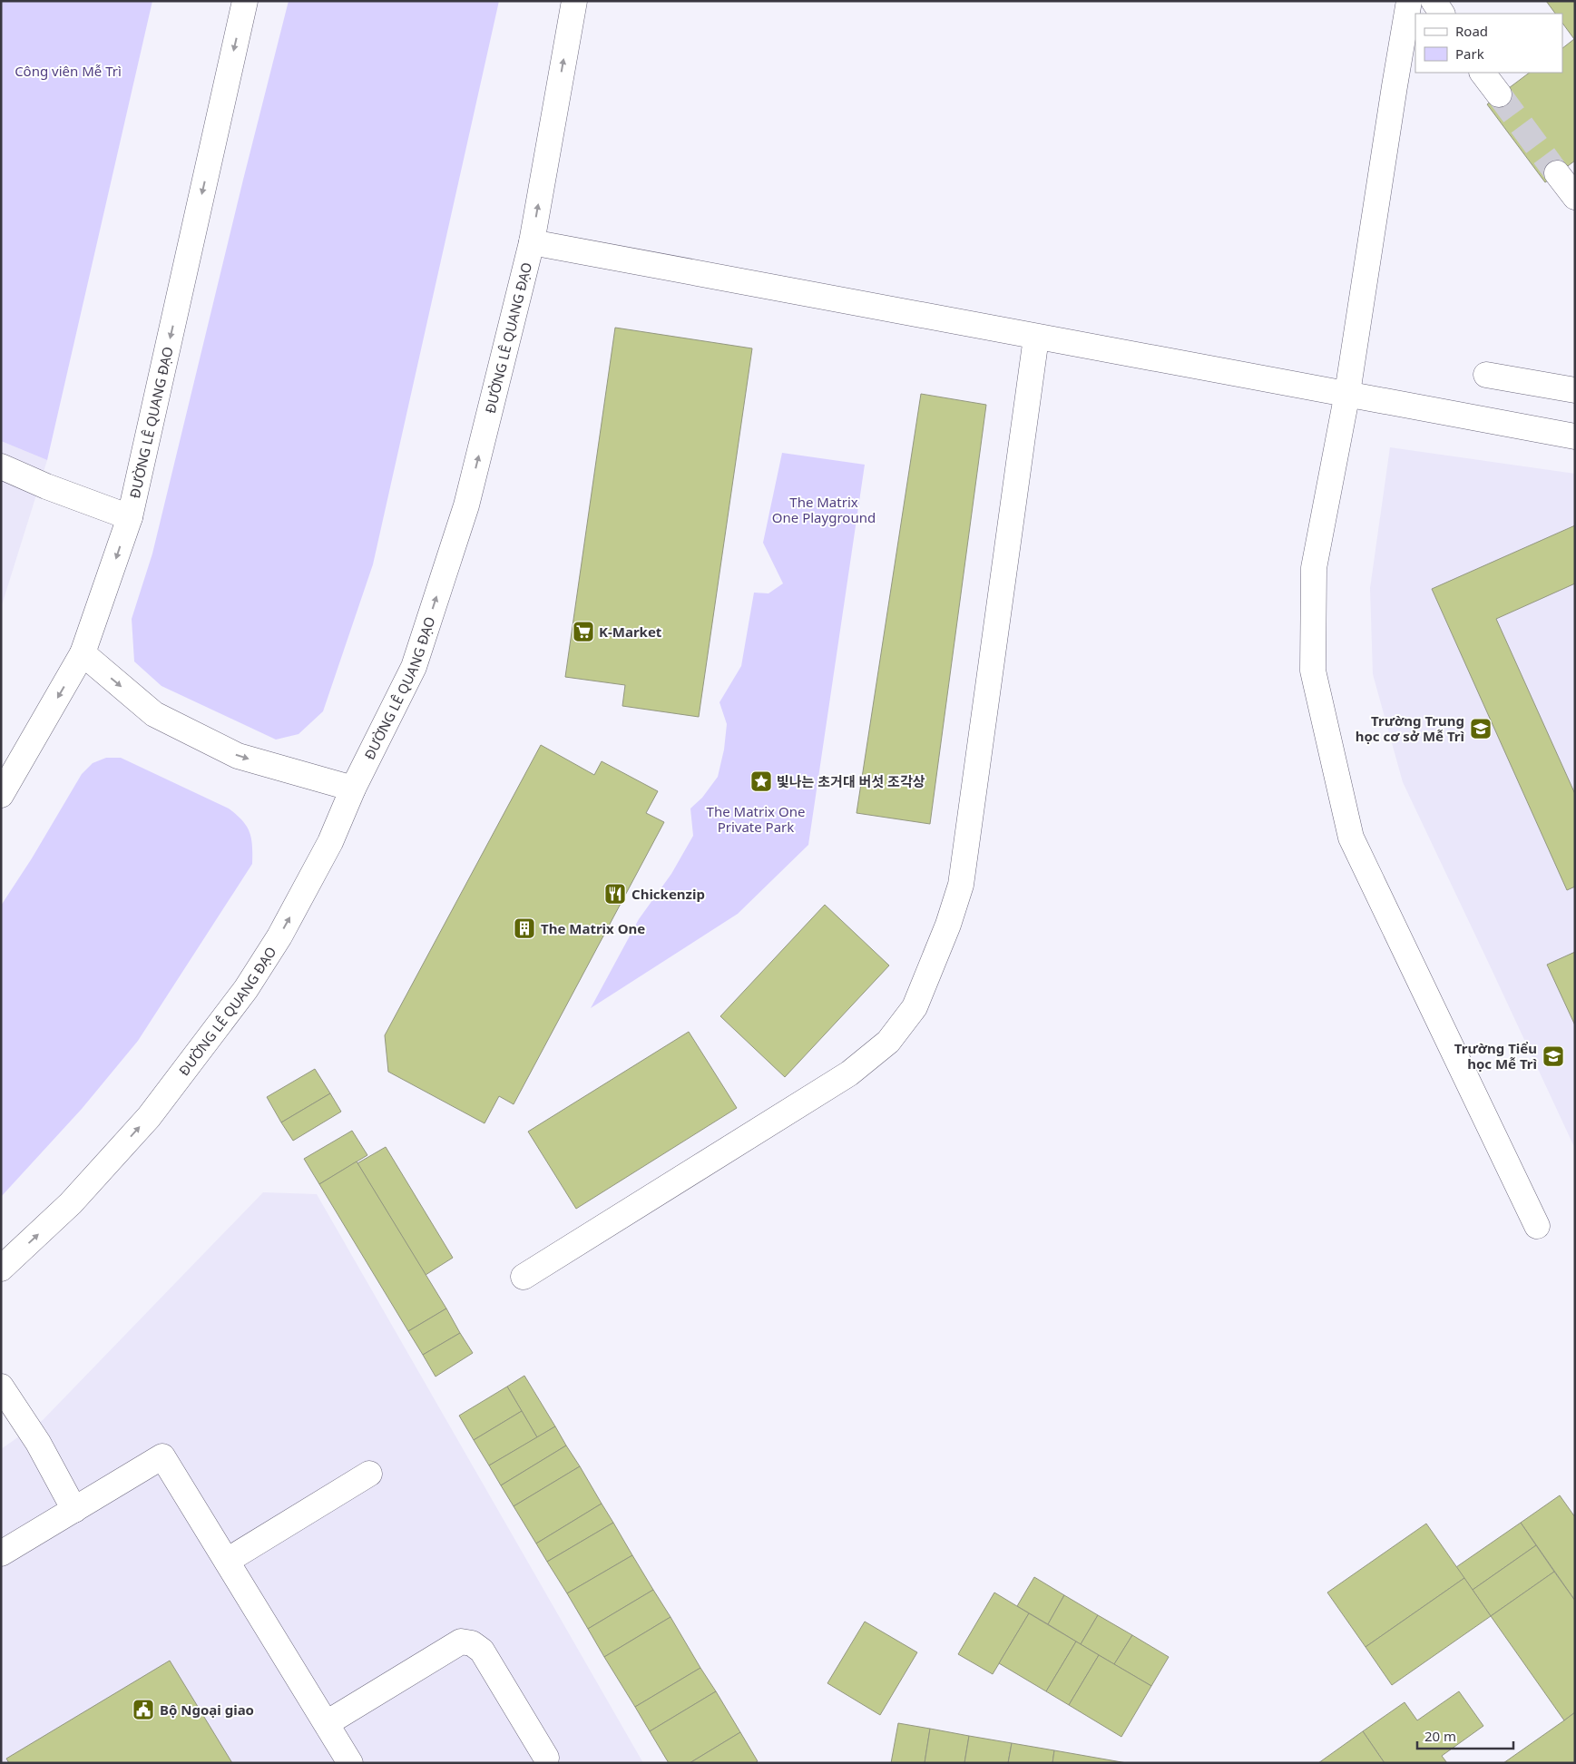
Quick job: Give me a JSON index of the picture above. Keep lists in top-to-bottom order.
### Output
{
  "streets": {
    "main road": ["ĐƯỜNG LÊ QUANG ĐẠO"]
  },
  "parks": ["Công viên Mễ Trì", "The Matrix One Playground", "The Matrix One Private Park"],
  "places": {
    "supermarket": ["K-Market"],
    "school or university": ["Trường Trung học cơ sở Mễ Trì", "Trường Tiểu học Mễ Trì"],
    "place": ["빛나는 초거대 버섯 조각상"],
    "restaurant": ["Chickenzip"],
    "building": ["The Matrix One"],
    "public building": ["Bộ Ngoại giao"]
  },
  "legend": ["Road", "Park"],
  "scale_bar": "20 m"
}
